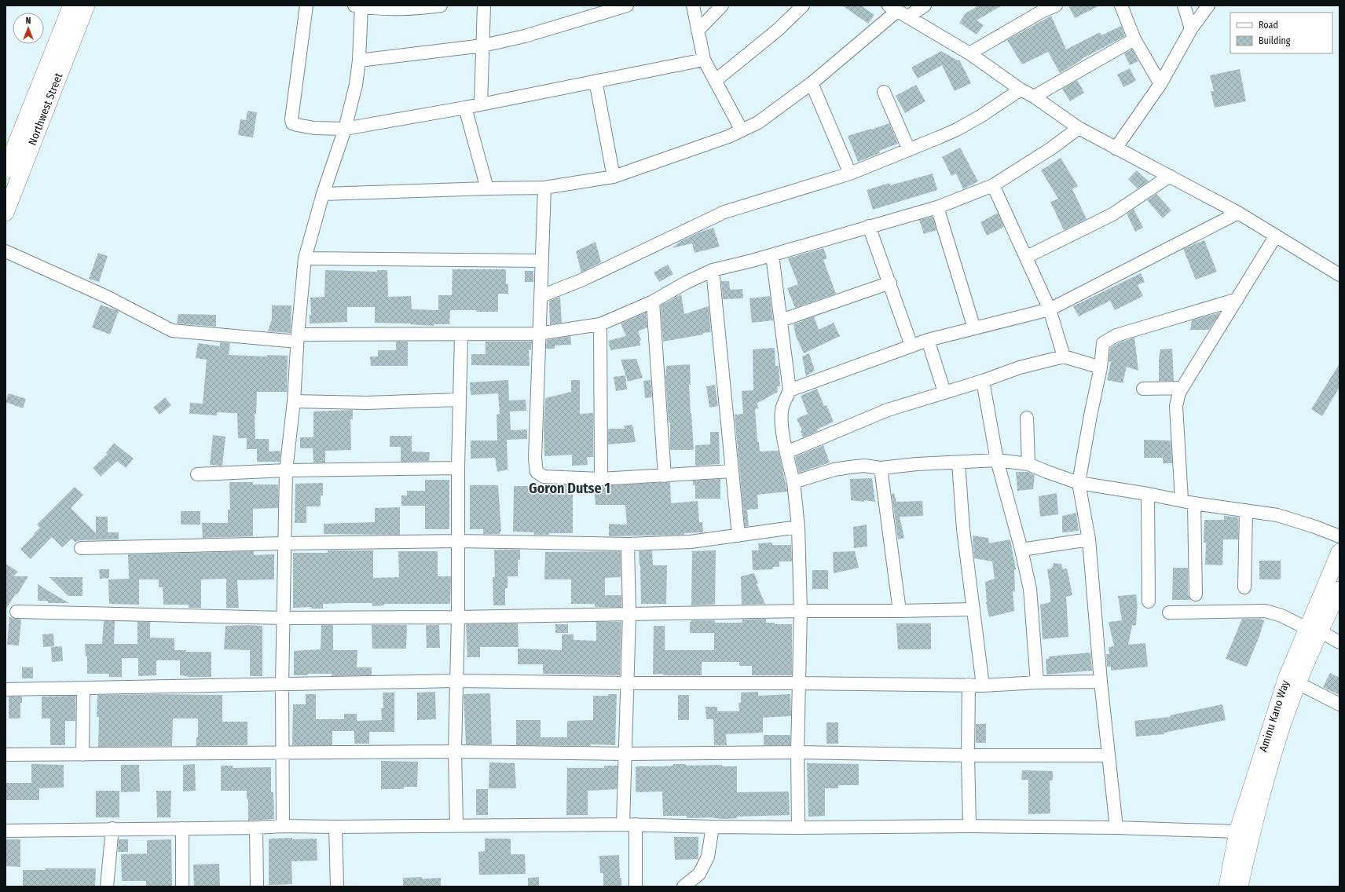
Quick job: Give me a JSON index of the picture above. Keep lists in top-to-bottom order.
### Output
{
  "streets": {
    "main road": ["Northwest Street", "Aminu Kano Way"]
  },
  "districts": ["Goron Dutse 1"],
  "legend": ["Road", "Building"],
  "north": "top"
}
